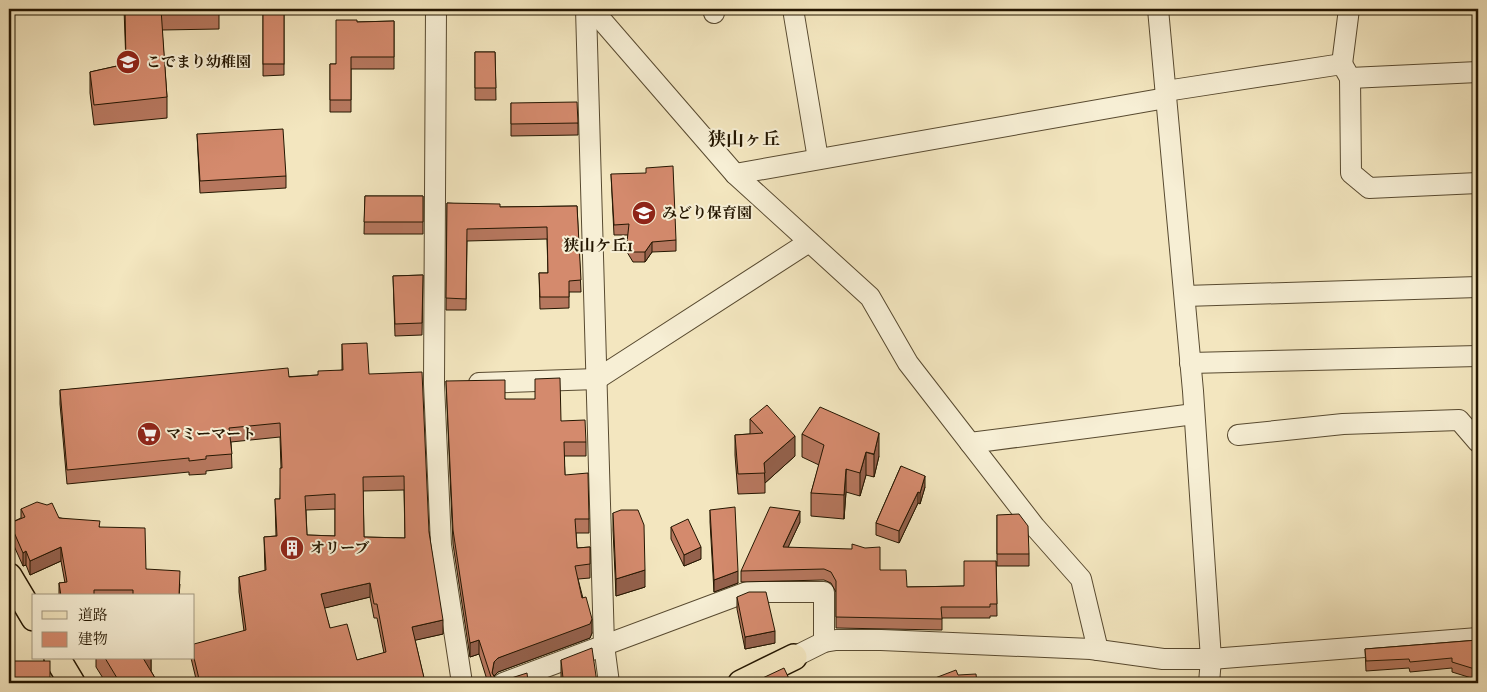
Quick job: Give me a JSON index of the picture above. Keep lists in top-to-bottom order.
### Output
{
  "districts": ["狭山ヶ丘", "狭山ケ丘1"],
  "places": {
    "school or university": ["こでまり幼稚園", "みどり保育園"],
    "supermarket": ["マミーマート"],
    "building": ["オリーブ"]
  },
  "legend": ["道路", "建物"]
}
